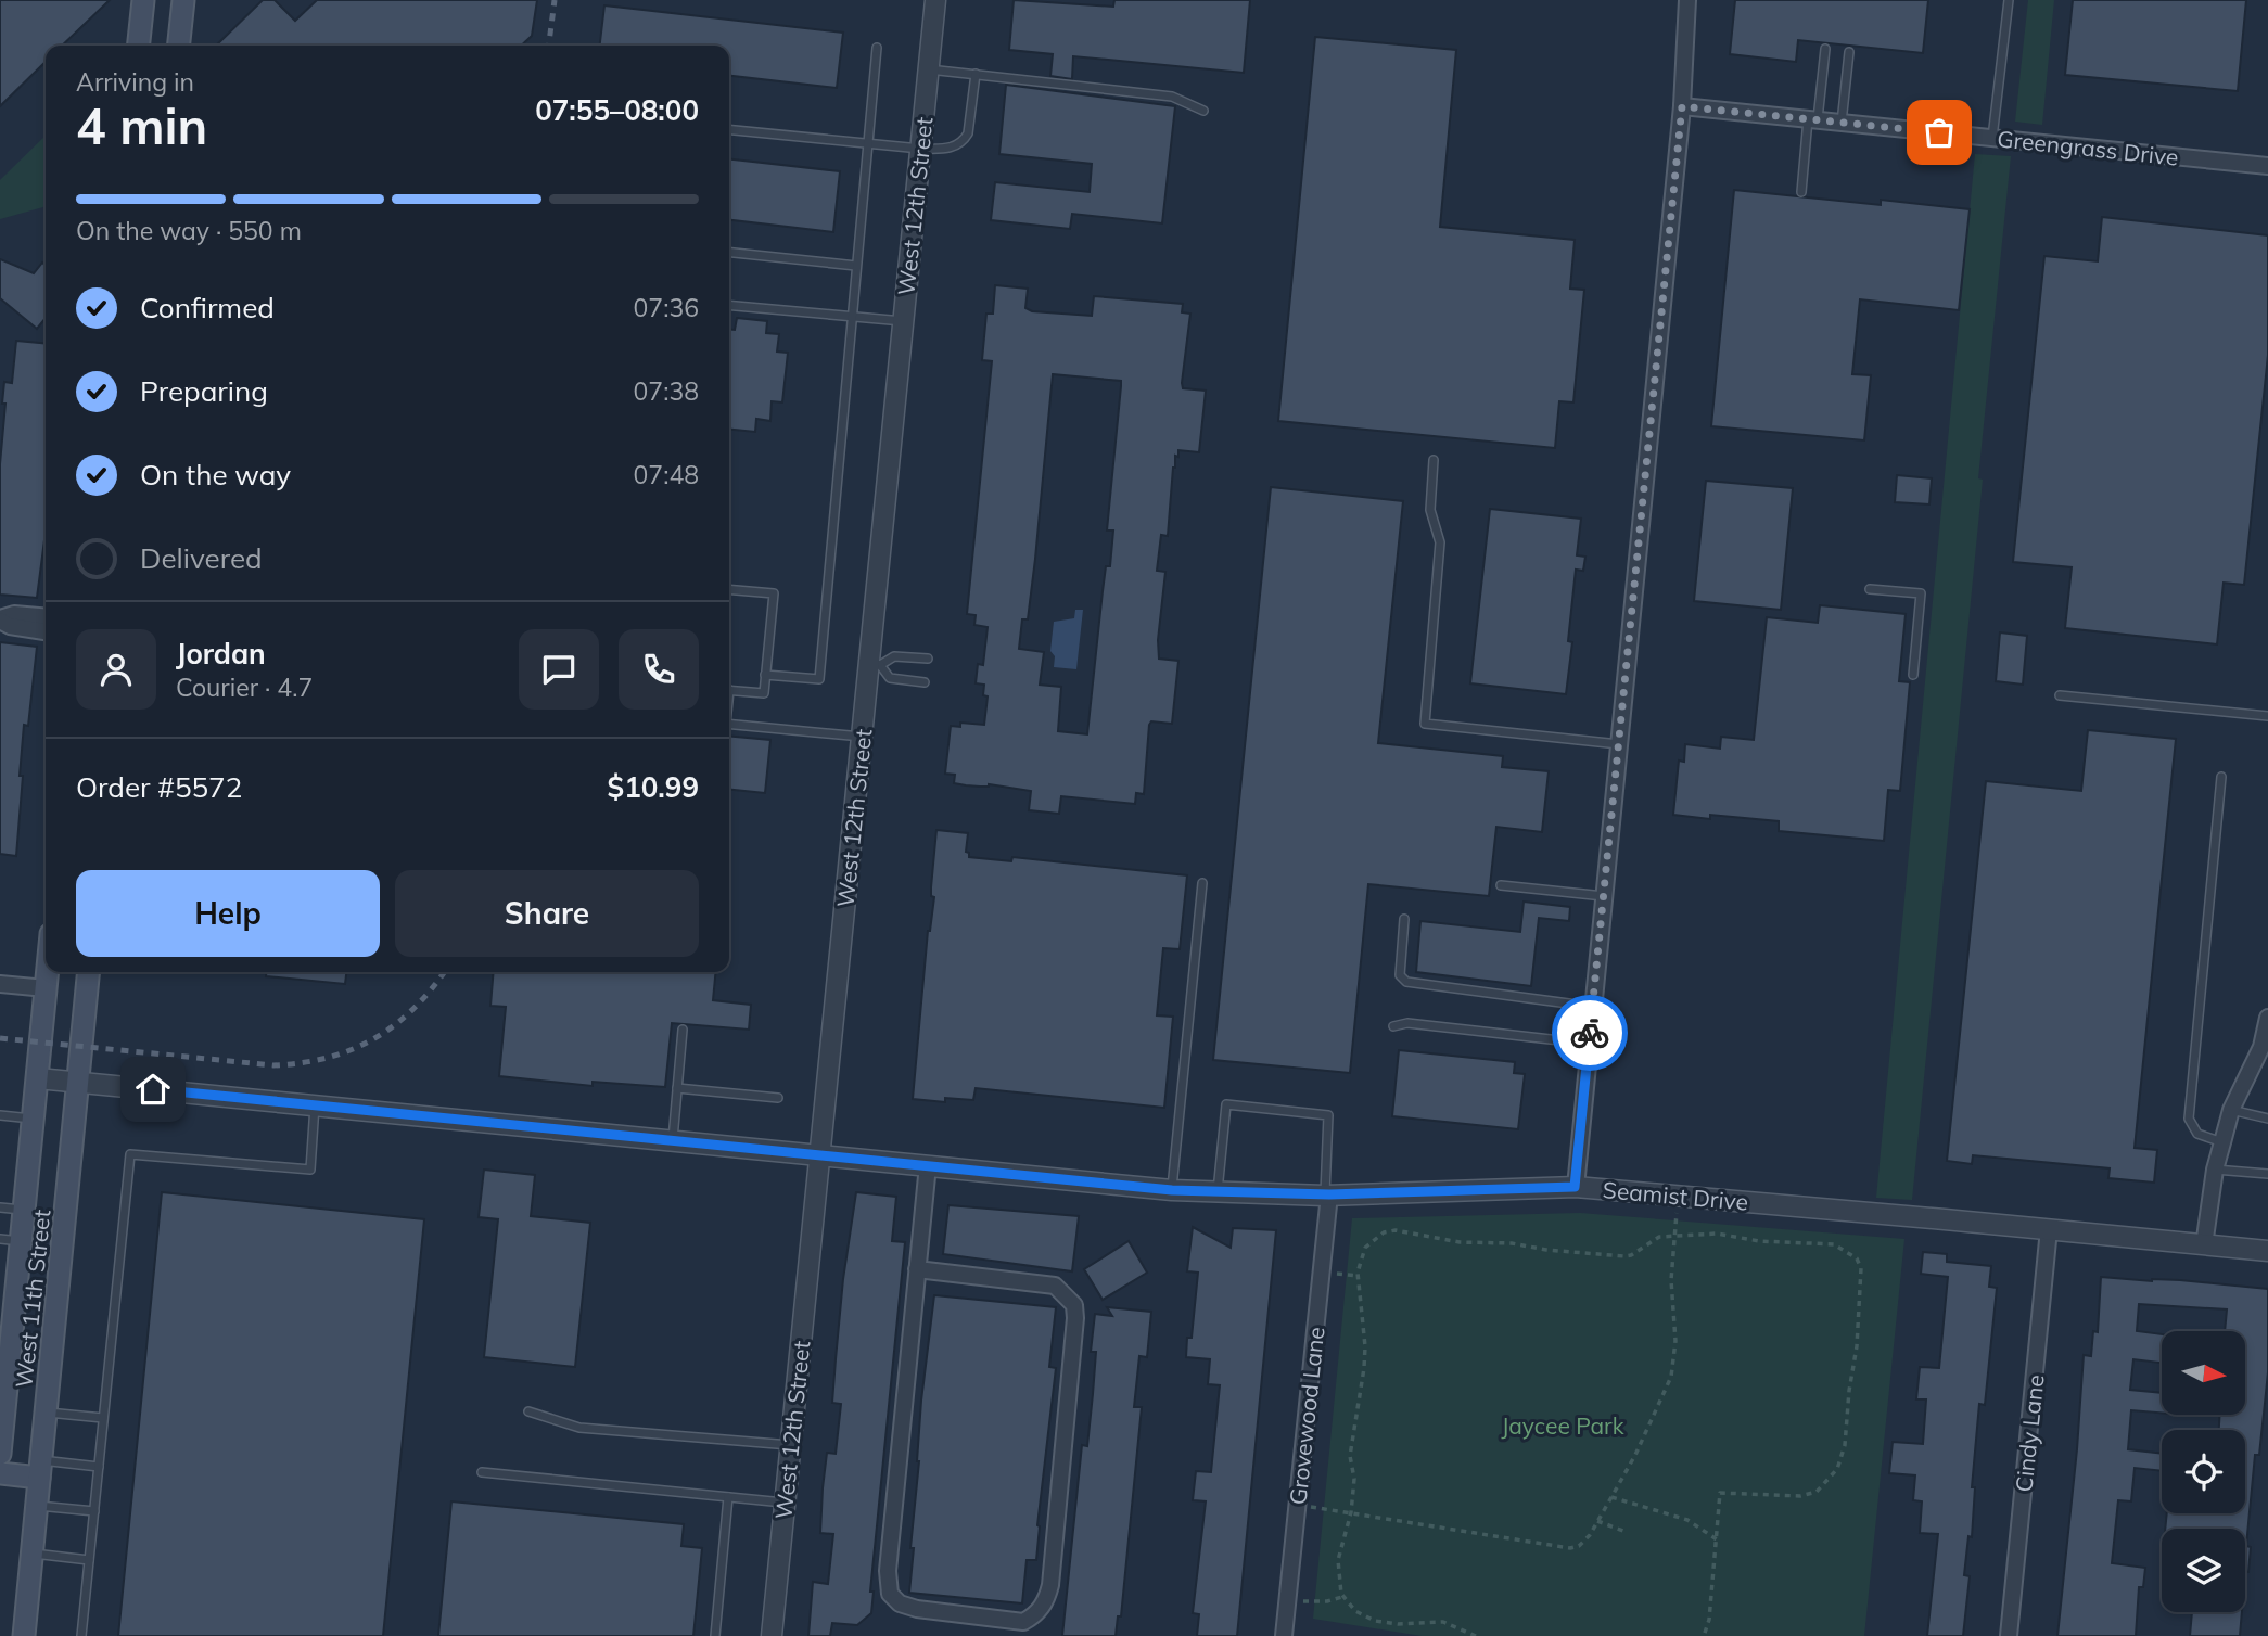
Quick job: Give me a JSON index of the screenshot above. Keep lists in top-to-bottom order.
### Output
{
  "streets": {
    "main road": ["West 11th Street"],
    "street": [
      "Greengrass Drive",
      "West 12th Street",
      "Seamist Drive",
      "Grovewood Lane",
      "Cindy Lane"
    ]
  },
  "crossings": [
    ["West 12th Street", "Seamist Drive"],
    ["Seamist Drive", "West 11th Street"],
    ["Seamist Drive", "Grovewood Lane"],
    ["Seamist Drive", "Cindy Lane"]
  ],
  "parks": ["Jaycee Park"],
  "north": "right",
  "page": {
    "heading": ["4 min", "Arriving in", "07:55–08:00"],
    "panel": [
      "Jordan",
      "Courier · 4.7",
      "Order #5572",
      "$10.99"
    ],
    "bar": "On the way · 550 m",
    "list": [
      ["Confirmed", "07:36"],
      ["Preparing", "07:38"],
      ["On the way", "07:48"],
      "Delivered"
    ],
    "buttons": ["Help", "Share"]
  }
}
